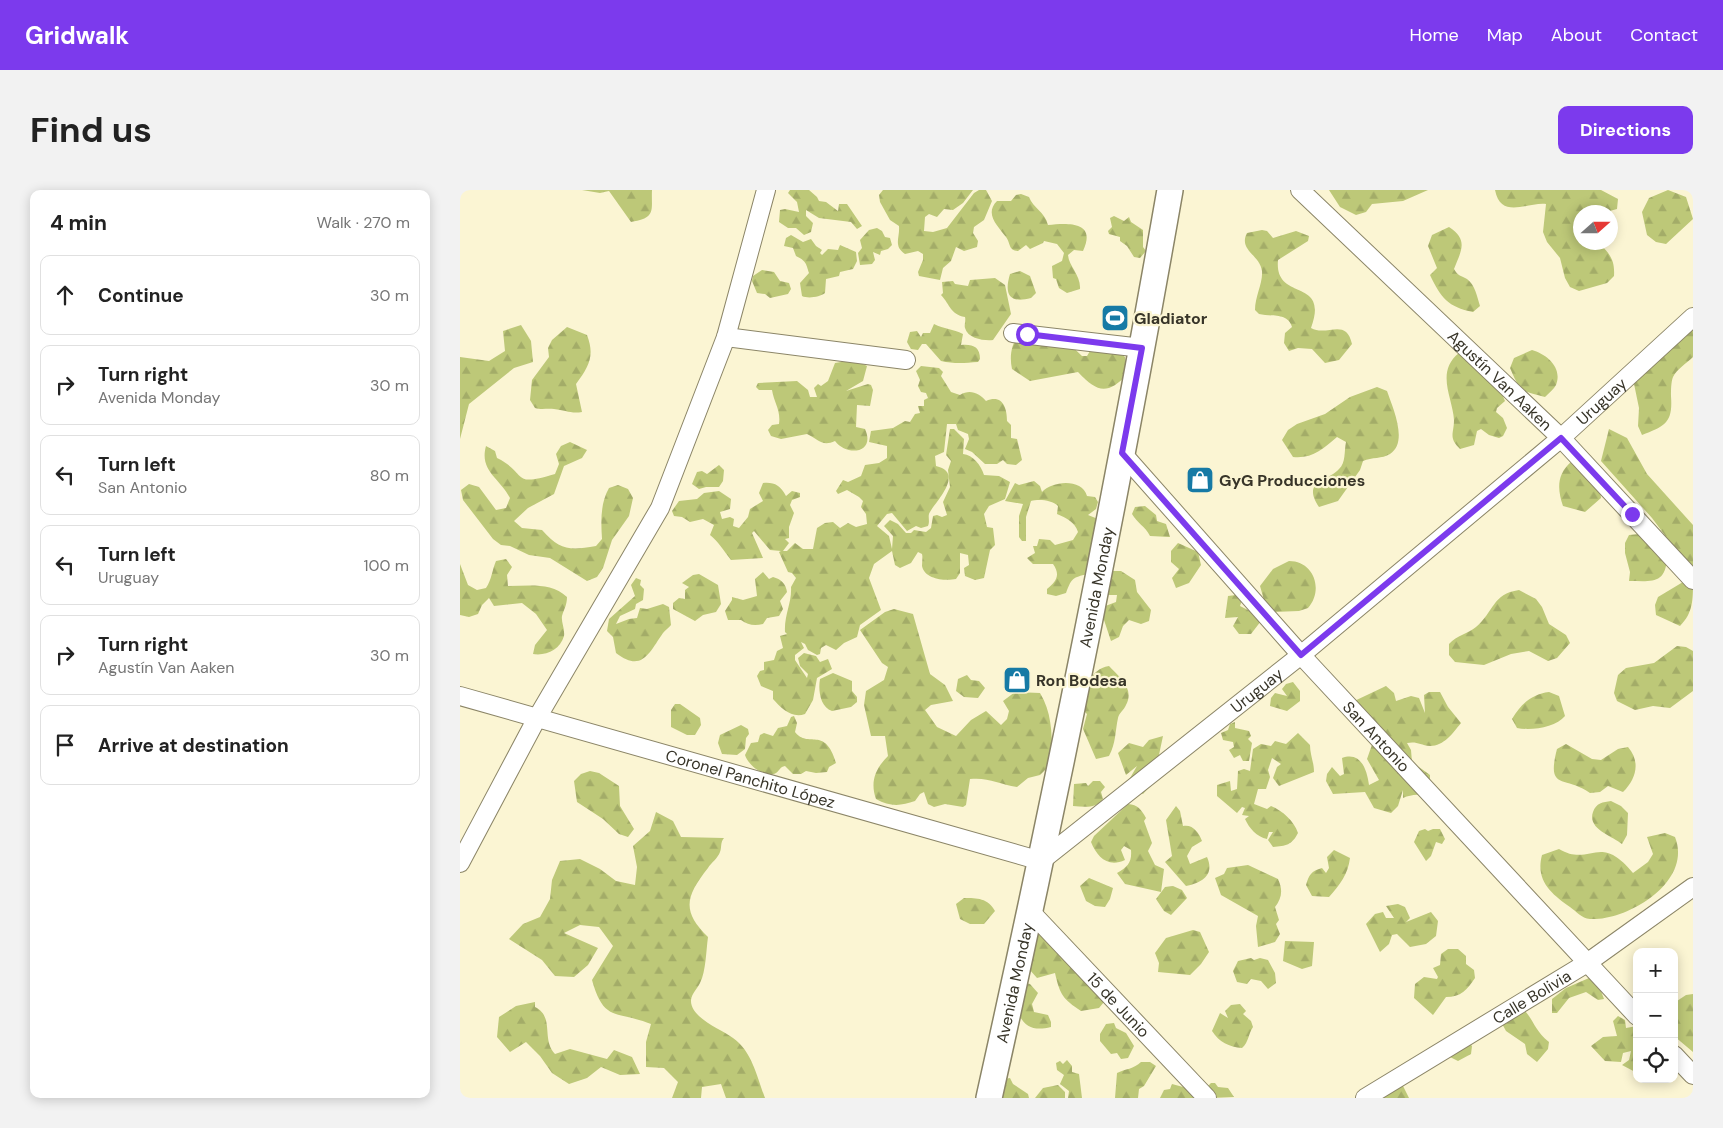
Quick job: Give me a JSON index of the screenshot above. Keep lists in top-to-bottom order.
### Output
{
  "streets": {
    "main road": ["Avenida Monday"],
    "street": [
      "Agustín Van Aaken",
      "Uruguay",
      "San Antonio",
      "Coronel Panchito López",
      "Calle Bolivia",
      "15 de Junio"
    ]
  },
  "crossings": [
    ["Agustín Van Aaken", "Uruguay"],
    ["Uruguay", "Avenida Monday"],
    ["Uruguay", "San Antonio"],
    ["Uruguay", "Coronel Panchito López"],
    ["Avenida Monday", "San Antonio"],
    ["Avenida Monday", "Coronel Panchito López"],
    ["Avenida Monday", "15 de Junio"],
    ["San Antonio", "Calle Bolivia"]
  ],
  "places": {
    "sports": ["Gladiator"],
    "shop": ["GyG Producciones", "Ron Bodesa"]
  },
  "north": "right",
  "page": {
    "header": "Gridwalk",
    "nav": [
      "Home",
      "Map",
      "About",
      "Contact"
    ],
    "buttons": "Directions",
    "title": "Find us",
    "heading": ["4 min", "Walk · 270 m"],
    "list": [
      ["Continue", "30 m"],
      ["Turn right", "Avenida Monday", "30 m"],
      ["Turn left", "San Antonio", "80 m"],
      ["Turn left", "Uruguay", "100 m"],
      ["Turn right", "Agustín Van Aaken", "30 m"],
      "Arrive at destination"
    ],
    "map_buttons": ["+", "−"]
  }
}
